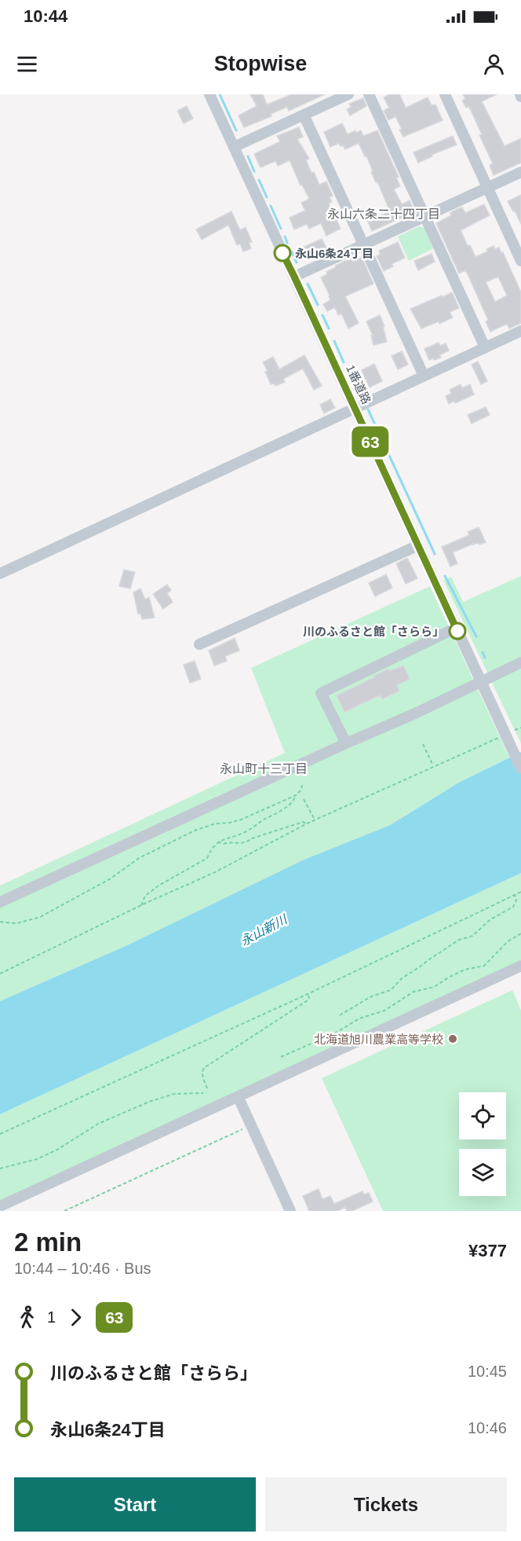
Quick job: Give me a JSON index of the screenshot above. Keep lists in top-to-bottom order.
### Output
{
  "streets": {
    "street": ["1番道路"]
  },
  "districts": ["永山六条二十四丁目", "永山町十三丁目"],
  "water": ["永山新川"],
  "places": ["永山6条24丁目", "川のふるさと館「さらら」", "北海道旭川農業高等学校"],
  "lines": ["bus line 63"],
  "page": {
    "status": "10:44",
    "header": "Stopwise",
    "on_map": "63",
    "heading": ["2 min", "10:44 – 10:46 · Bus", "¥377"],
    "legs": ["1", "63"],
    "list": [
      {
        "name": "川のふるさと館「さらら」",
        "value": "10:45"
      },
      {
        "name": "永山6条24丁目",
        "value": "10:46"
      }
    ],
    "buttons": ["Start", "Tickets"]
  }
}
